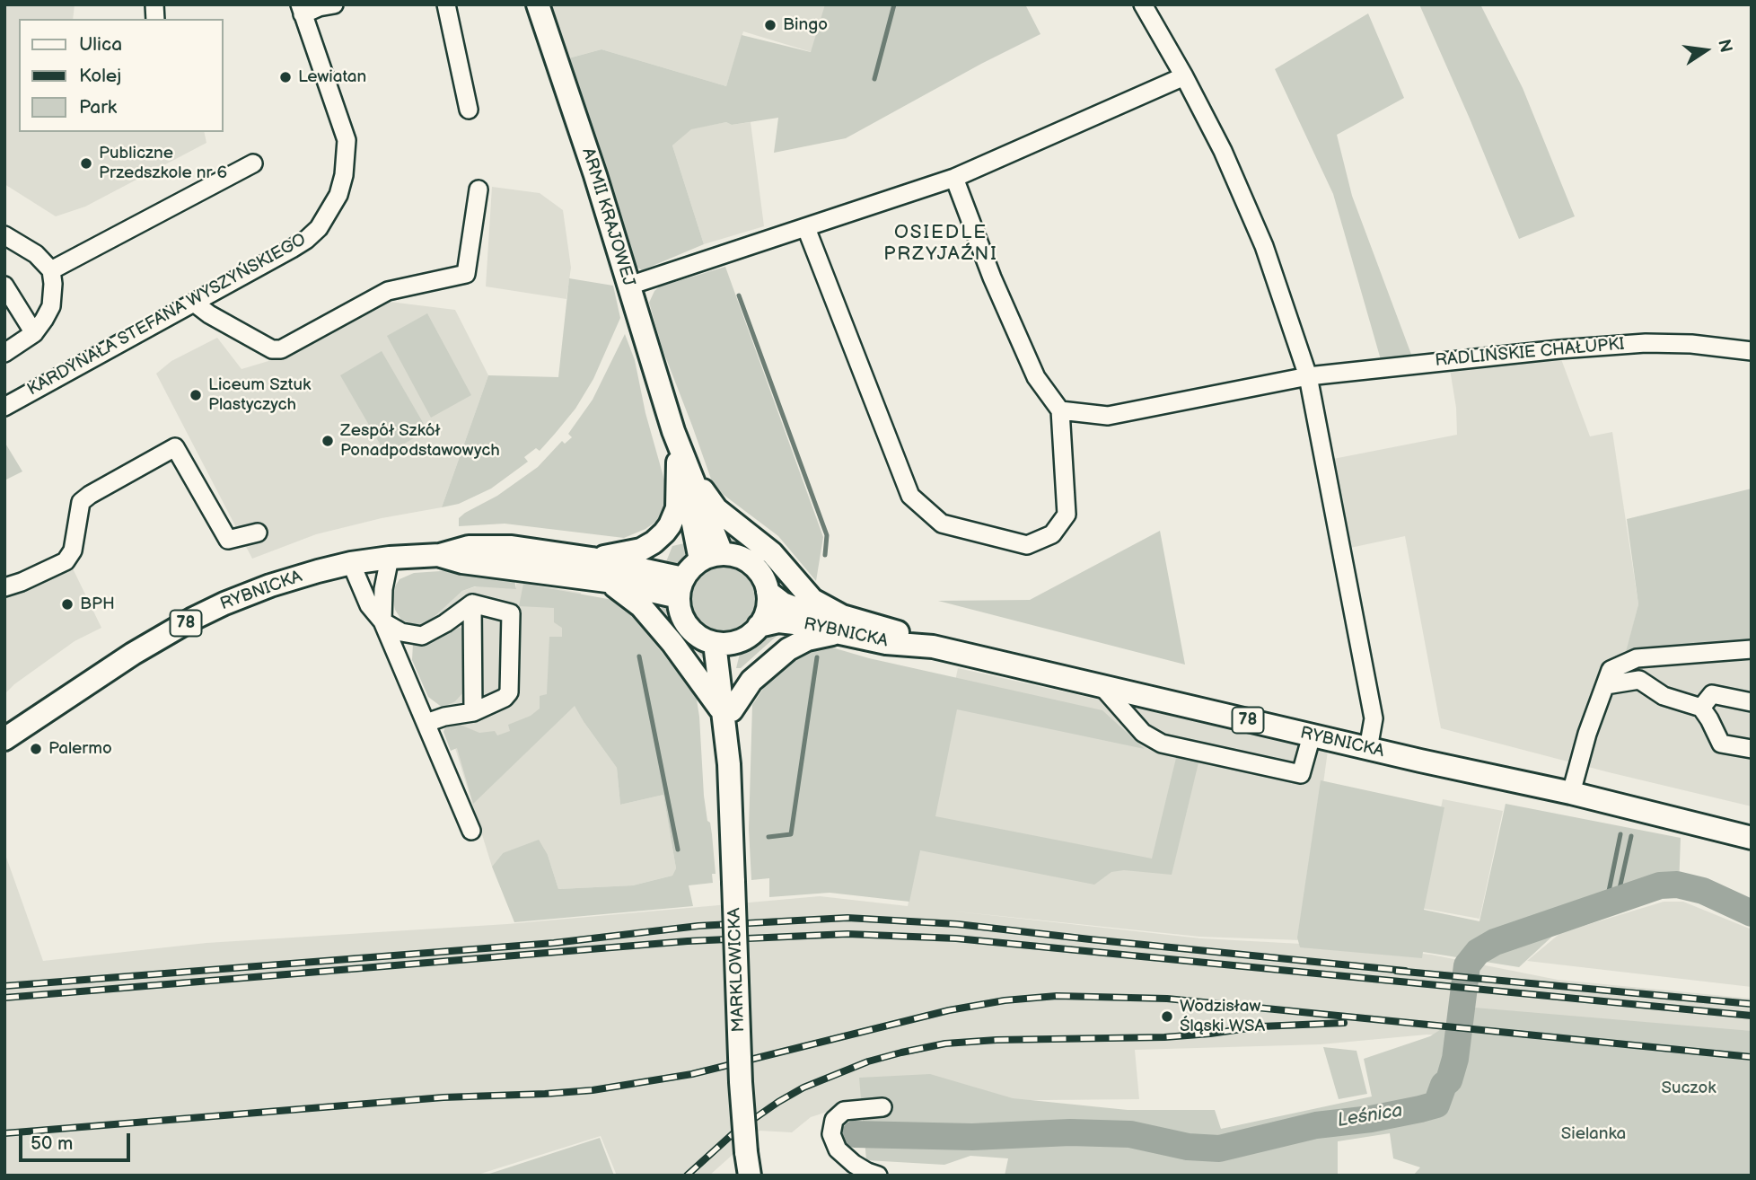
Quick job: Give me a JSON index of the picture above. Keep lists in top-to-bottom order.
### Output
{
  "streets": {
    "main road": [
      "ARMII KRAJOWEJ",
      "RYBNICKA",
      "78",
      "MARKLOWICKA"
    ],
    "street": ["KARDYNAŁA STEFANA WYSZYŃSKIEGO", "RADLIŃSKIE CHAŁUPKI"]
  },
  "crossings": [
    ["ARMII KRAJOWEJ", "RYBNICKA"],
    ["ARMII KRAJOWEJ", "78"],
    ["ARMII KRAJOWEJ", "MARKLOWICKA"],
    ["RYBNICKA", "78"],
    ["RYBNICKA", "MARKLOWICKA"],
    ["78", "MARKLOWICKA"]
  ],
  "districts": ["OSIEDLE PRZYJAŹNI"],
  "water": ["Leśnica"],
  "parks": ["Suczok", "Sielanka"],
  "places": [
    "Bingo",
    "Lewiatan",
    "Publiczne Przedszkole nr 6",
    "Liceum Sztuk Plastyczych",
    "Zespół Szkół Ponadpodstawowych",
    "BPH",
    "Palermo",
    "Wodzisław Śląski WSA"
  ],
  "legend": ["Ulica", "Kolej", "Park"],
  "scale_bar": "50 m",
  "north": "right"
}
